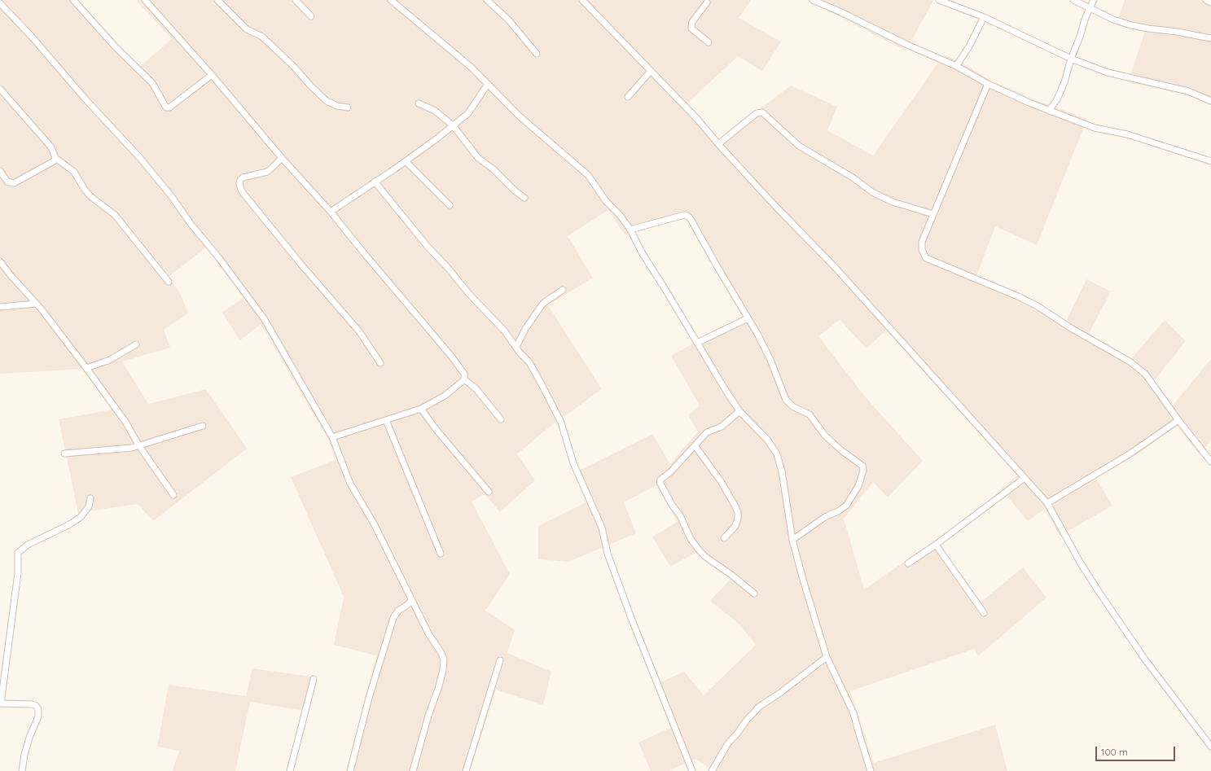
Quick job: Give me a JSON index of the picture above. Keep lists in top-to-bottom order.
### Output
{
  "scale_bar": "100 m"
}
